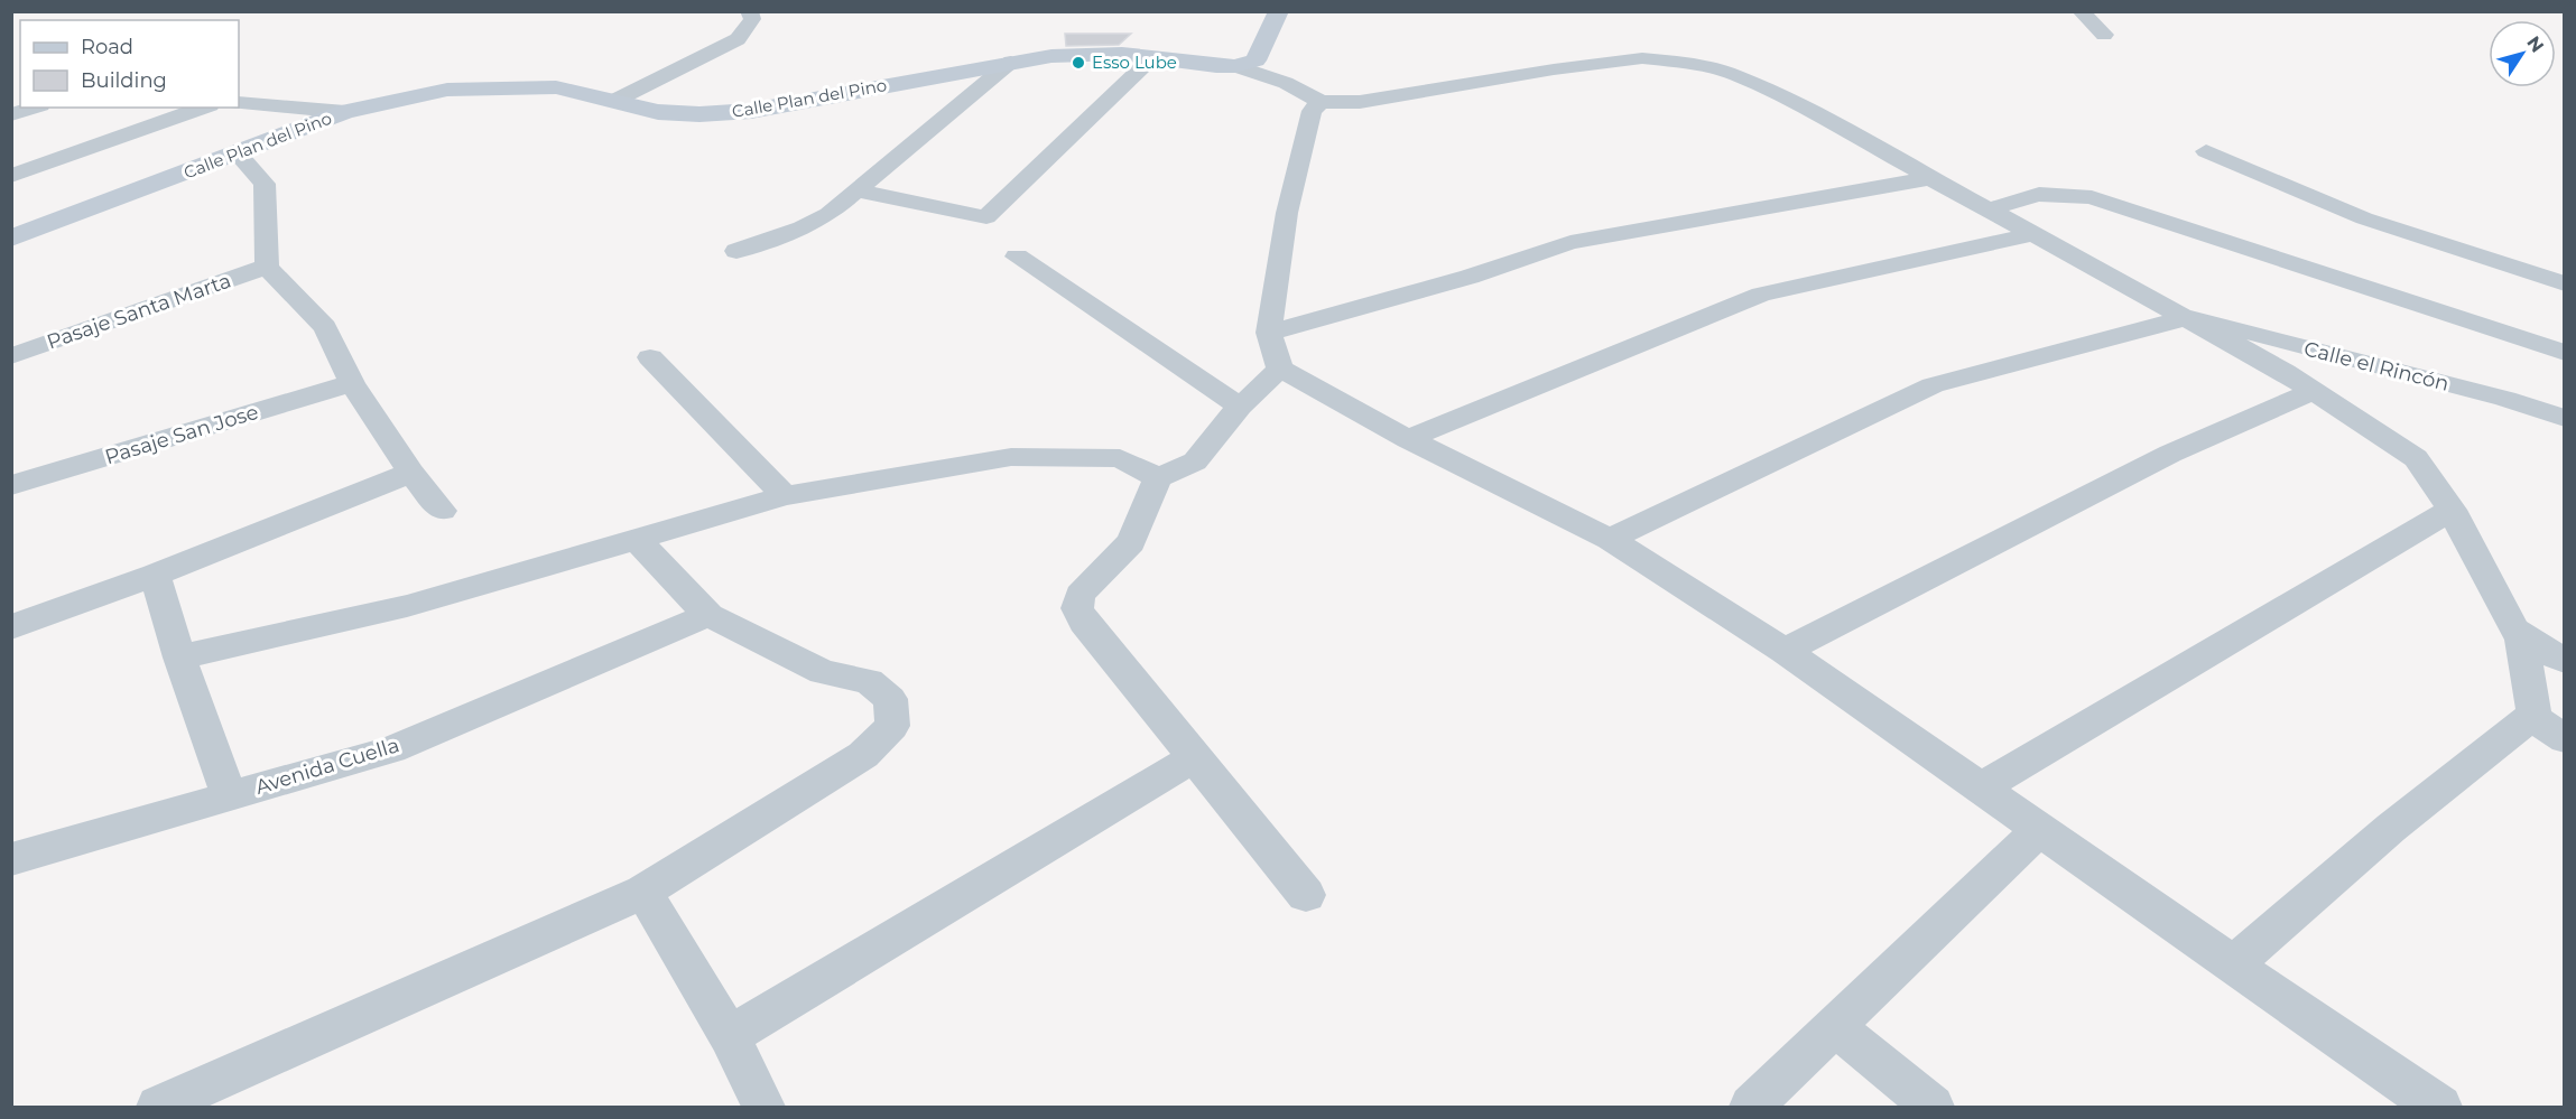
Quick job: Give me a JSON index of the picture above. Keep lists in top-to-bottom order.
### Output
{
  "streets": {
    "street": [
      "Calle Plan del Pino",
      "Pasaje Santa Marta",
      "Calle el Rincón",
      "Pasaje San Jose",
      "Avenida Cuella"
    ]
  },
  "places": ["Esso Lube"],
  "legend": ["Road", "Building"],
  "north": "top right"
}
